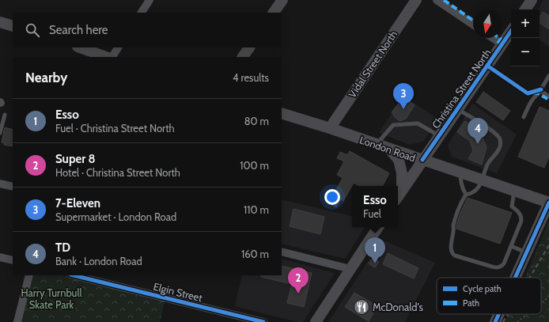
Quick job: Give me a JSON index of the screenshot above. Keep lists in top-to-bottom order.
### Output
{
  "streets": {
    "main road": ["Vidal Street North", "Christina Street North", "London Road"],
    "street": ["Elgin Street"]
  },
  "crossings": [
    ["Vidal Street North", "London Road"],
    ["Christina Street North", "London Road"]
  ],
  "parks": ["Harry Turnbull Skate Park"],
  "places": {
    "restaurant": ["McDonald's"]
  },
  "legend": ["Cycle path", "Path"],
  "north": "bottom",
  "page": {
    "map_buttons": ["+", "−"],
    "search": "Search here",
    "heading": ["Nearby", "4 results"],
    "pins": [
      "3",
      "4",
      "1",
      "2"
    ],
    "list": [
      {
        "mark": "1",
        "name": "Esso",
        "note": "Fuel · Christina Street North",
        "value": "80 m"
      },
      {
        "mark": "2",
        "name": "Super 8",
        "note": "Hotel · Christina Street North",
        "value": "100 m"
      },
      {
        "mark": "3",
        "name": "7-Eleven",
        "note": "Supermarket · London Road",
        "value": "110 m"
      },
      {
        "mark": "4",
        "name": "TD",
        "note": "Bank · London Road",
        "value": "160 m"
      }
    ],
    "popup": ["Esso", "Fuel"]
  }
}
